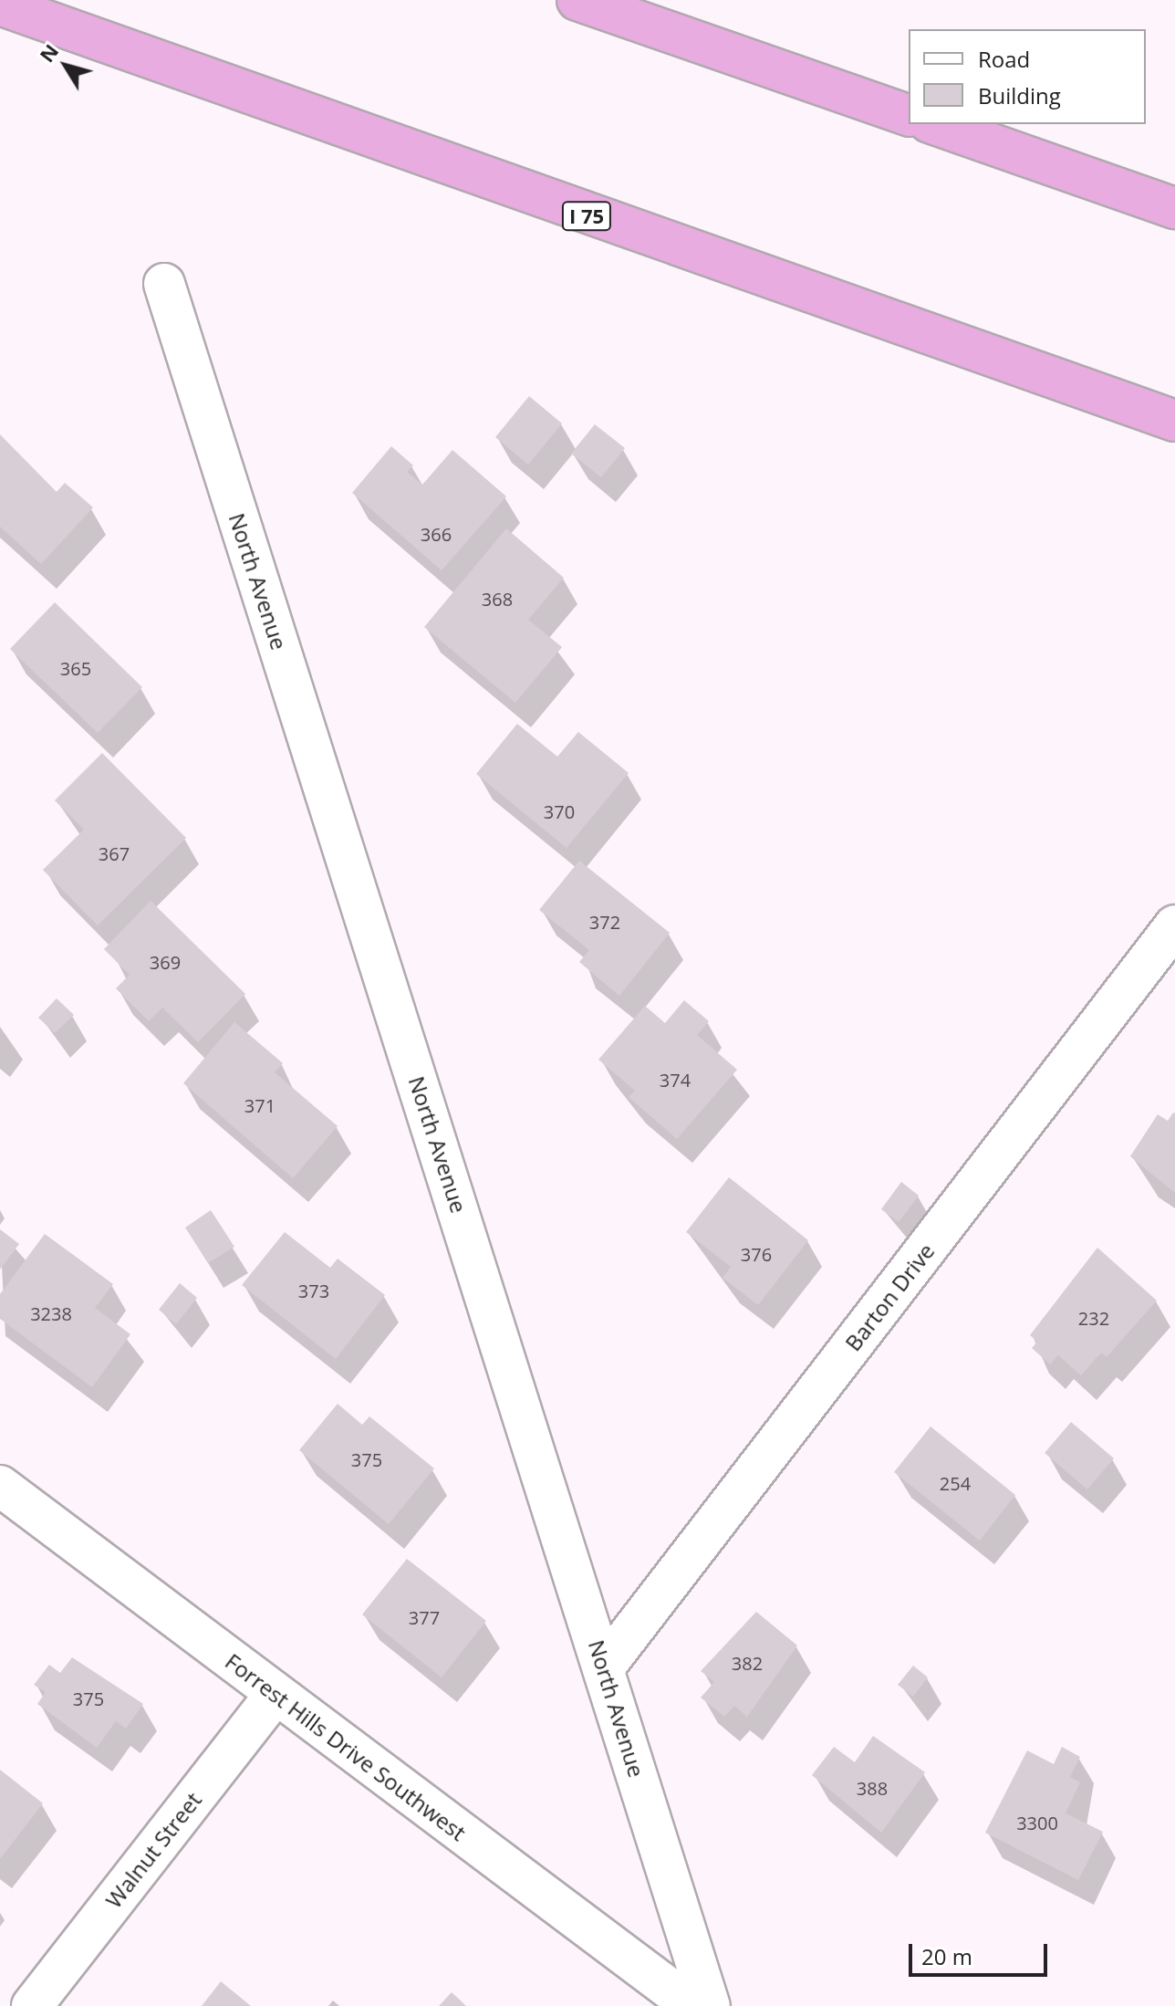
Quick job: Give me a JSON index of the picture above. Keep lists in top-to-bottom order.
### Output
{
  "streets": {
    "highway": ["I 75"],
    "street": [
      "North Avenue",
      "Barton Drive",
      "Forrest Hills Drive Southwest",
      "Walnut Street"
    ]
  },
  "crossings": [
    ["North Avenue", "Barton Drive"],
    ["Forrest Hills Drive Southwest", "Walnut Street"]
  ],
  "house_numbers": [
    "366",
    "368",
    "365",
    "370",
    "367",
    "372",
    "369",
    "374",
    "371",
    "376",
    "373",
    "3238",
    "232",
    "375",
    "254",
    "377",
    "382",
    "375",
    "388",
    "3300"
  ],
  "legend": ["Road", "Building"],
  "scale_bar": "20 m",
  "north": "top left"
}
